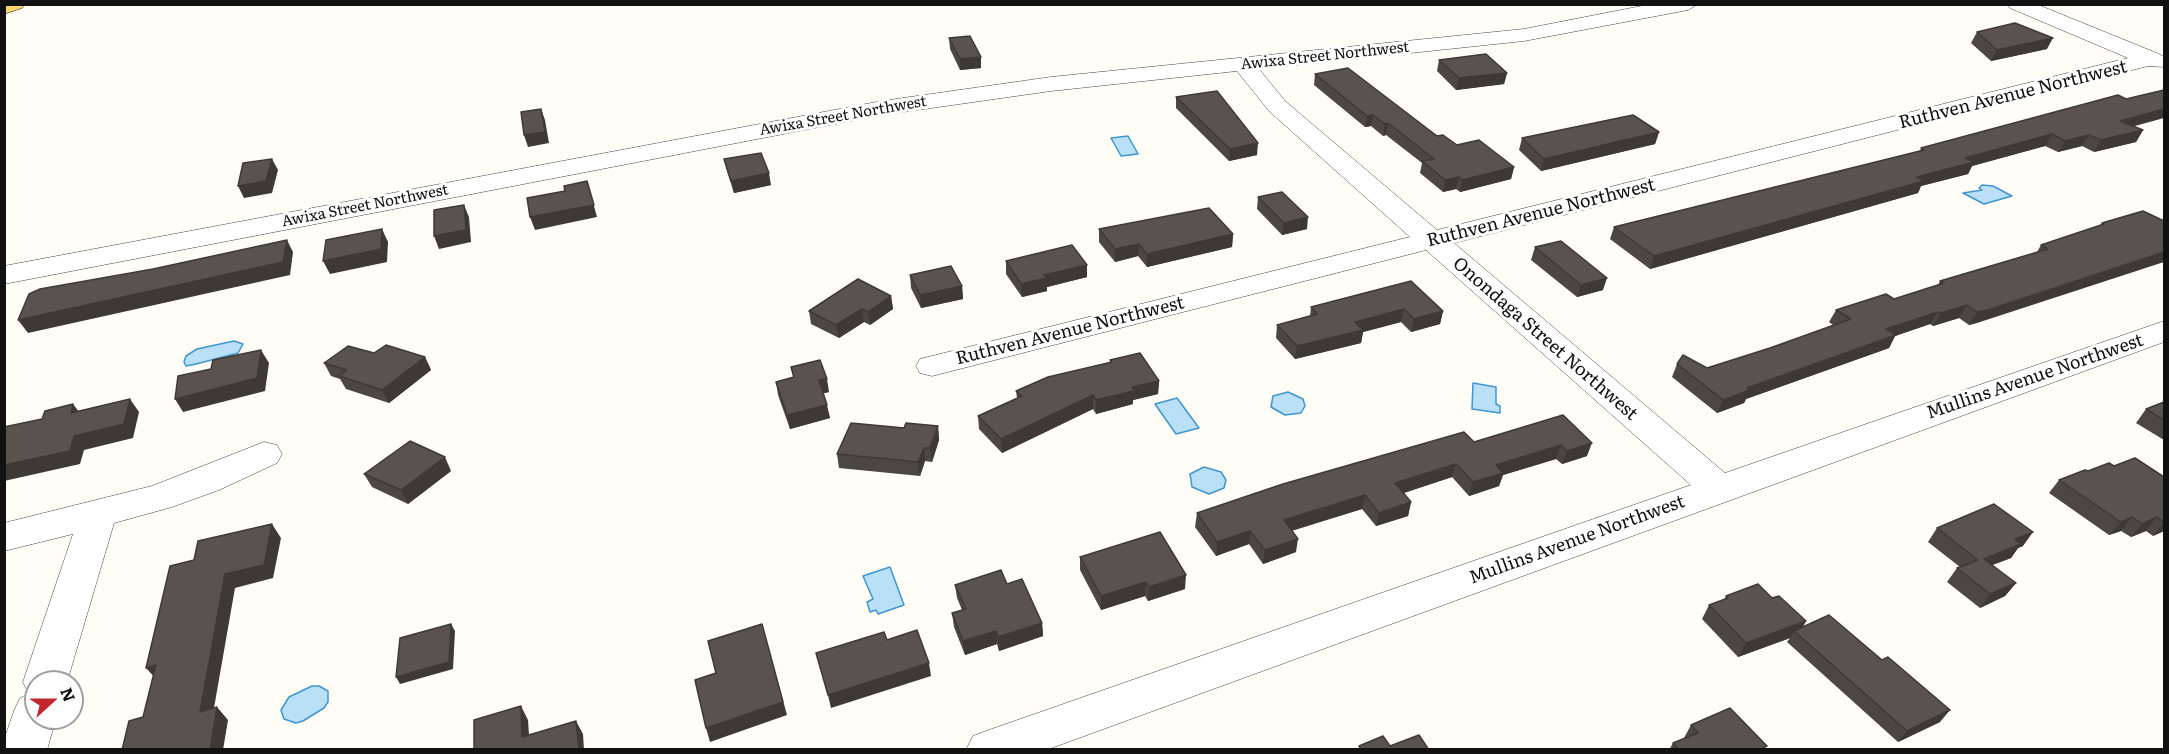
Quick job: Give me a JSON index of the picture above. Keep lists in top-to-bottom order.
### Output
{
  "streets": {
    "street": [
      "Awixa Street Northwest",
      "Ruthven Avenue Northwest",
      "Onondaga Street Northwest",
      "Mullins Avenue Northwest"
    ]
  },
  "crossings": [
    ["Awixa Street Northwest", "Onondaga Street Northwest"],
    ["Ruthven Avenue Northwest", "Onondaga Street Northwest"],
    ["Onondaga Street Northwest", "Mullins Avenue Northwest"]
  ],
  "north": "right"
}
